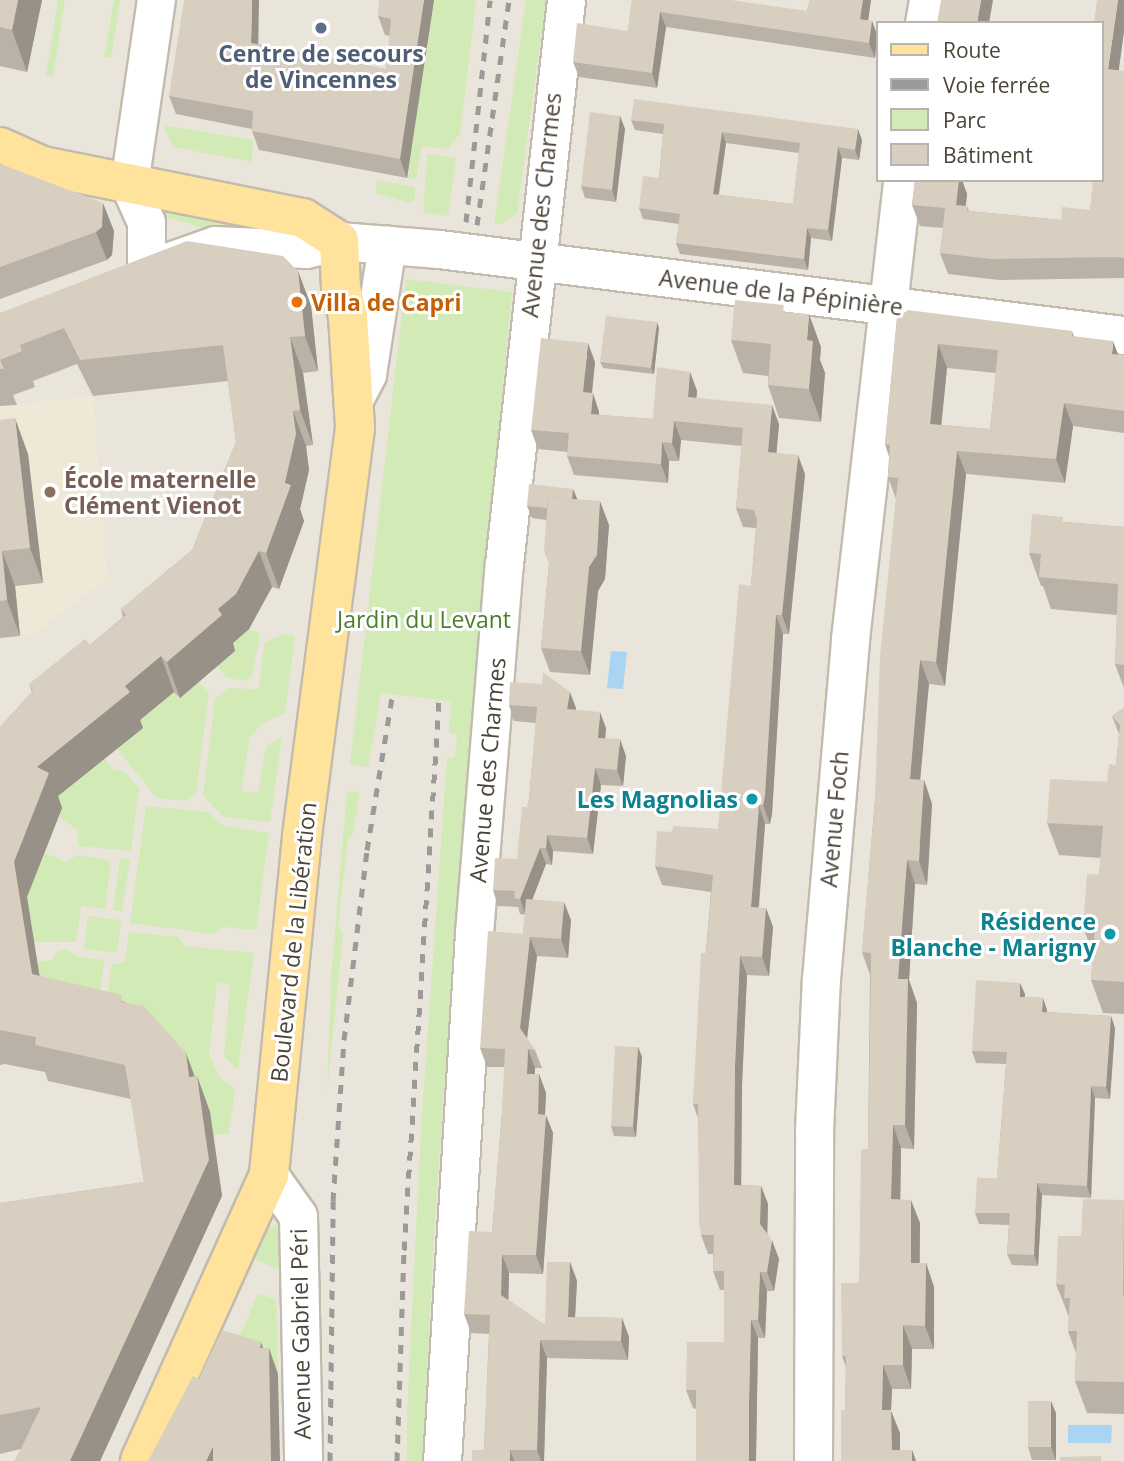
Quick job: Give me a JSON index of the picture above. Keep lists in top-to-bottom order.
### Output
{
  "streets": {
    "main road": ["Boulevard de la Libération"],
    "street": [
      "Avenue des Charmes",
      "Avenue de la Pépinière",
      "Avenue Foch",
      "Avenue Gabriel Péri"
    ]
  },
  "crossings": [
    ["Avenue des Charmes", "Avenue de la Pépinière"],
    ["Avenue de la Pépinière", "Avenue Foch"],
    ["Avenue de la Pépinière", "Boulevard de la Libération"],
    ["Boulevard de la Libération", "Avenue Gabriel Péri"]
  ],
  "parks": ["Jardin du Levant"],
  "places": [
    "Centre de secours de Vincennes",
    "Villa de Capri",
    "École maternelle Clément Vienot",
    "Les Magnolias",
    "Résidence Blanche - Marigny"
  ],
  "legend": [
    "Route",
    "Voie ferrée",
    "Parc",
    "Bâtiment"
  ]
}
